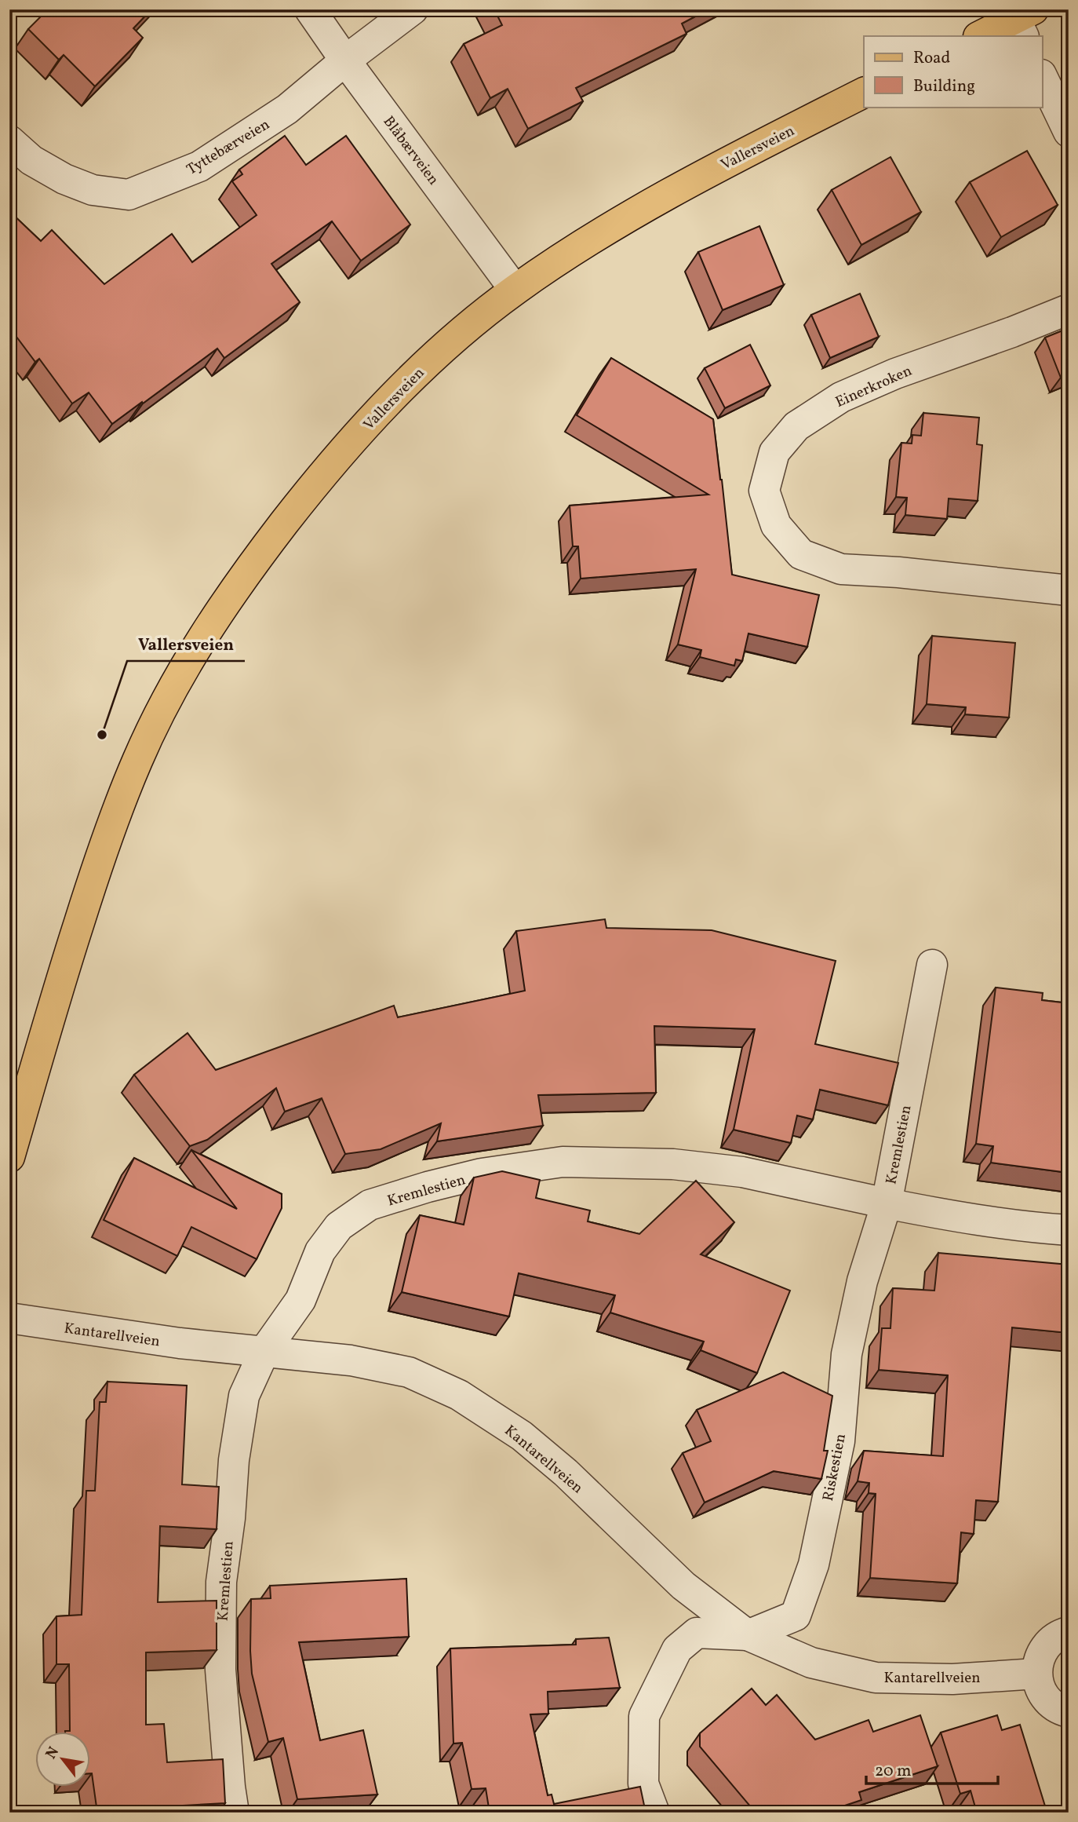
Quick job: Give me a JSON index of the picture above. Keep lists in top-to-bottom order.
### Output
{
  "streets": {
    "main road": ["Vallersveien"],
    "street": [
      "Tyttebærveien",
      "Blåbærveien",
      "Einerkroken",
      "Kremlestien",
      "Kantarellveien",
      "Riskestien"
    ]
  },
  "crossings": [
    ["Tyttebærveien", "Blåbærveien"],
    ["Vallersveien", "Blåbærveien"],
    ["Kremlestien", "Kantarellveien"],
    ["Kremlestien", "Riskestien"],
    ["Kantarellveien", "Riskestien"]
  ],
  "places": ["Vallersveien"],
  "legend": ["Road", "Building"],
  "scale_bar": "20 m",
  "north": "top left"
}
